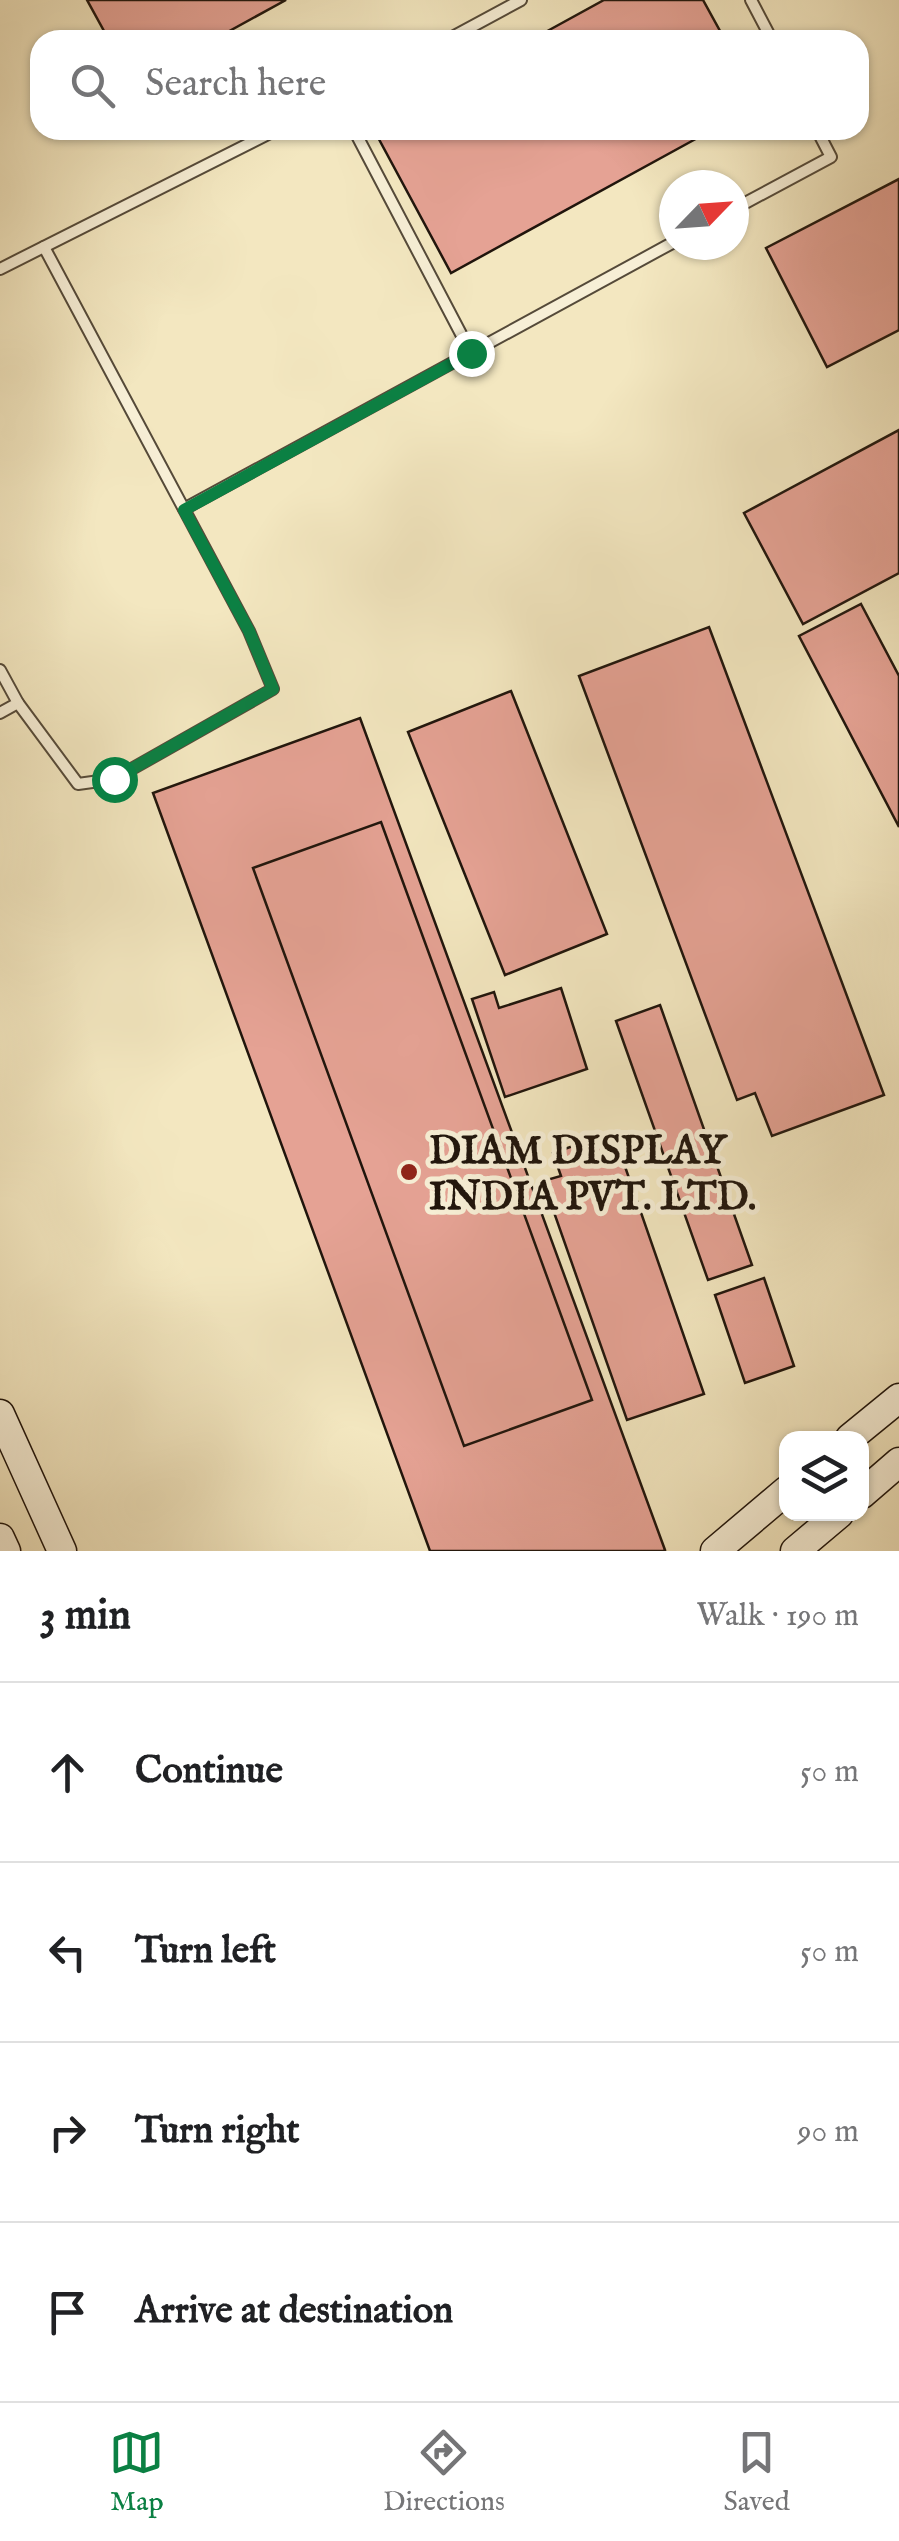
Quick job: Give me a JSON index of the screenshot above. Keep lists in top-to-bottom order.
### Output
{
  "places": ["DIAM DISPLAY INDIA PVT. LTD."],
  "north": "top right",
  "page": {
    "search": "Search here",
    "heading": ["3 min", "Walk · 190 m"],
    "list": [
      ["Continue", "50 m"],
      ["Turn left", "50 m"],
      ["Turn right", "90 m"],
      "Arrive at destination"
    ],
    "nav": ["Map", "Directions", "Saved"]
  }
}
